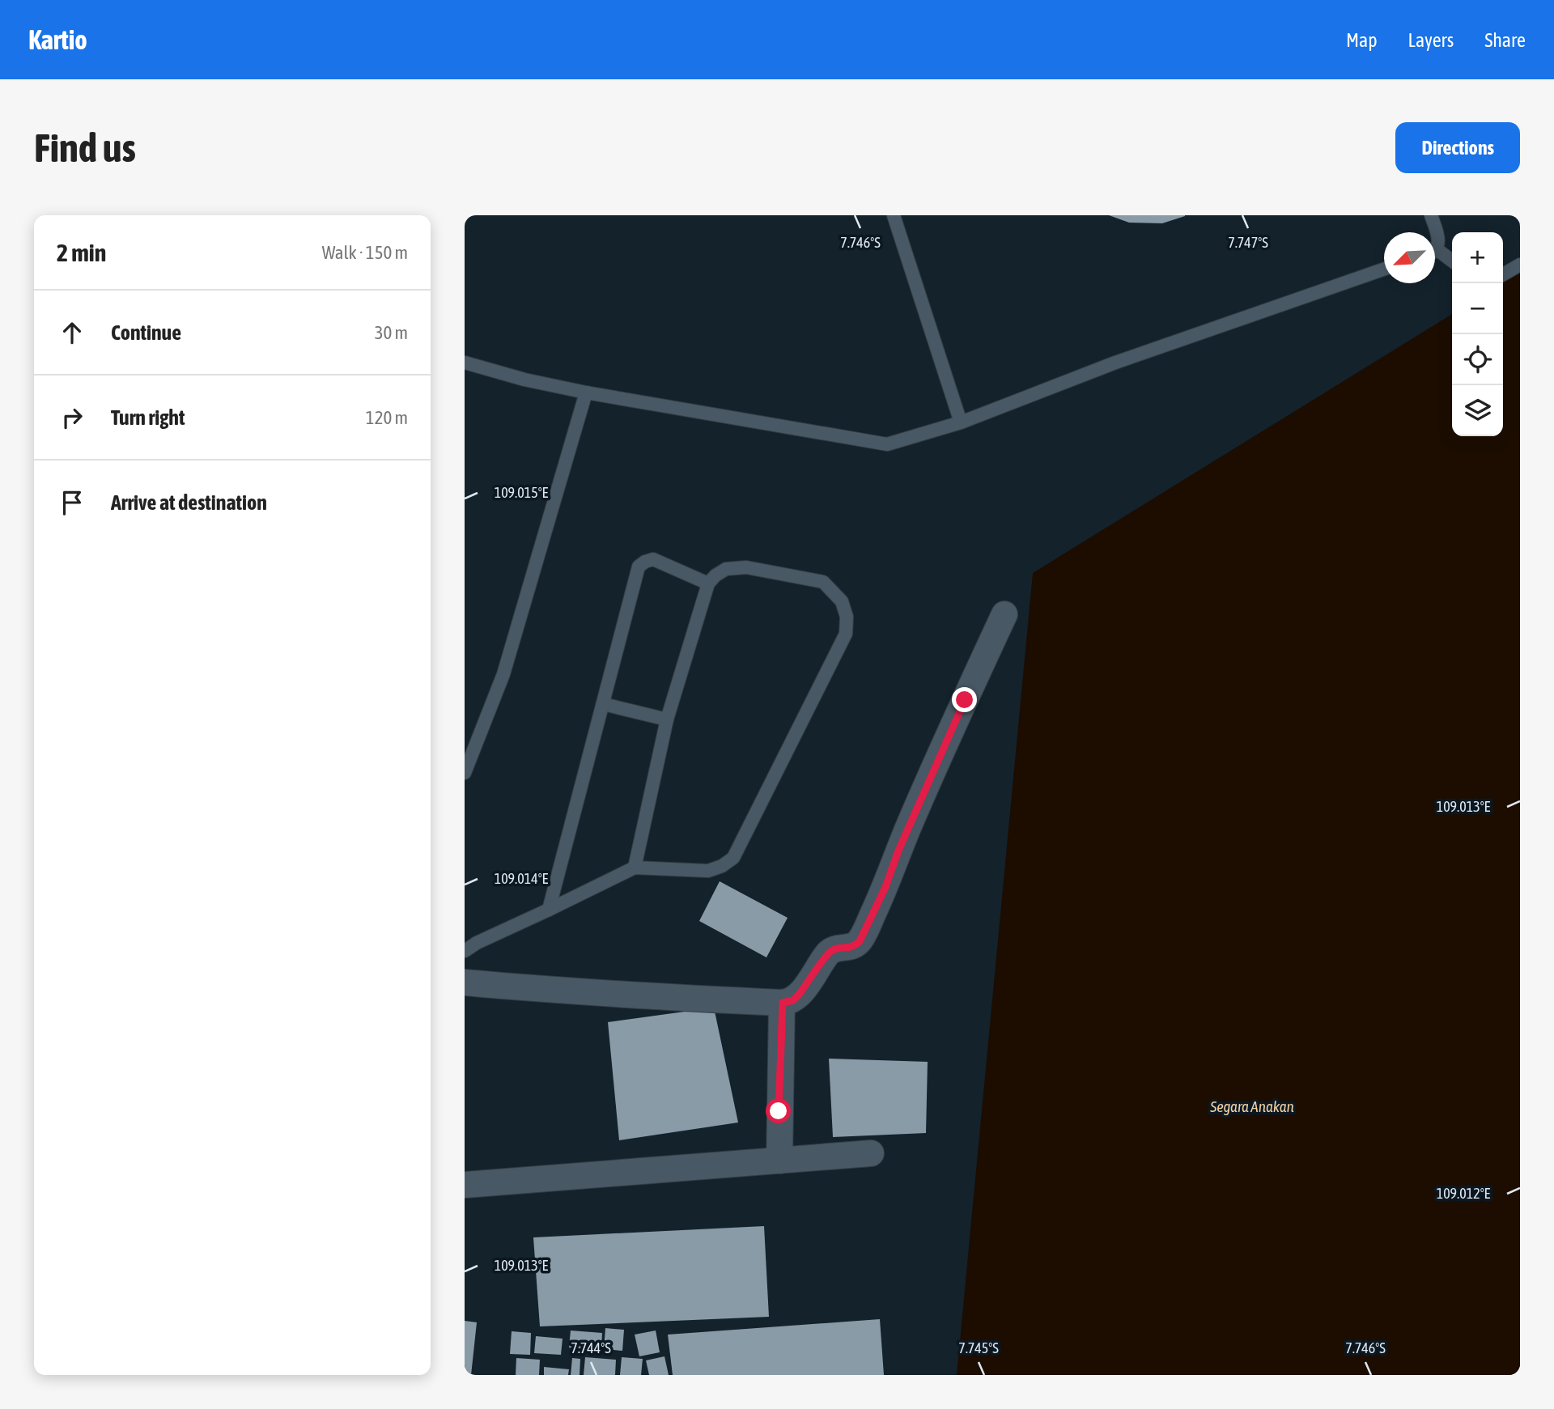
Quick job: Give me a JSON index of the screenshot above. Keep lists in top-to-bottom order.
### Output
{
  "water": ["Segara Anakan"],
  "north": "bottom left",
  "page": {
    "header": "Kartio",
    "nav": ["Map", "Layers", "Share"],
    "buttons": "Directions",
    "title": "Find us",
    "heading": ["2 min", "Walk · 150 m"],
    "map_buttons": ["+", "−"],
    "list": [
      ["Continue", "30 m"],
      ["Turn right", "120 m"],
      "Arrive at destination"
    ]
  },
  "coordinates": [
    "7.746°S",
    "7.747°S",
    "109.015°E",
    "109.013°E",
    "109.014°E",
    "109.012°E",
    "7.744°S",
    "7.745°S"
  ]
}
